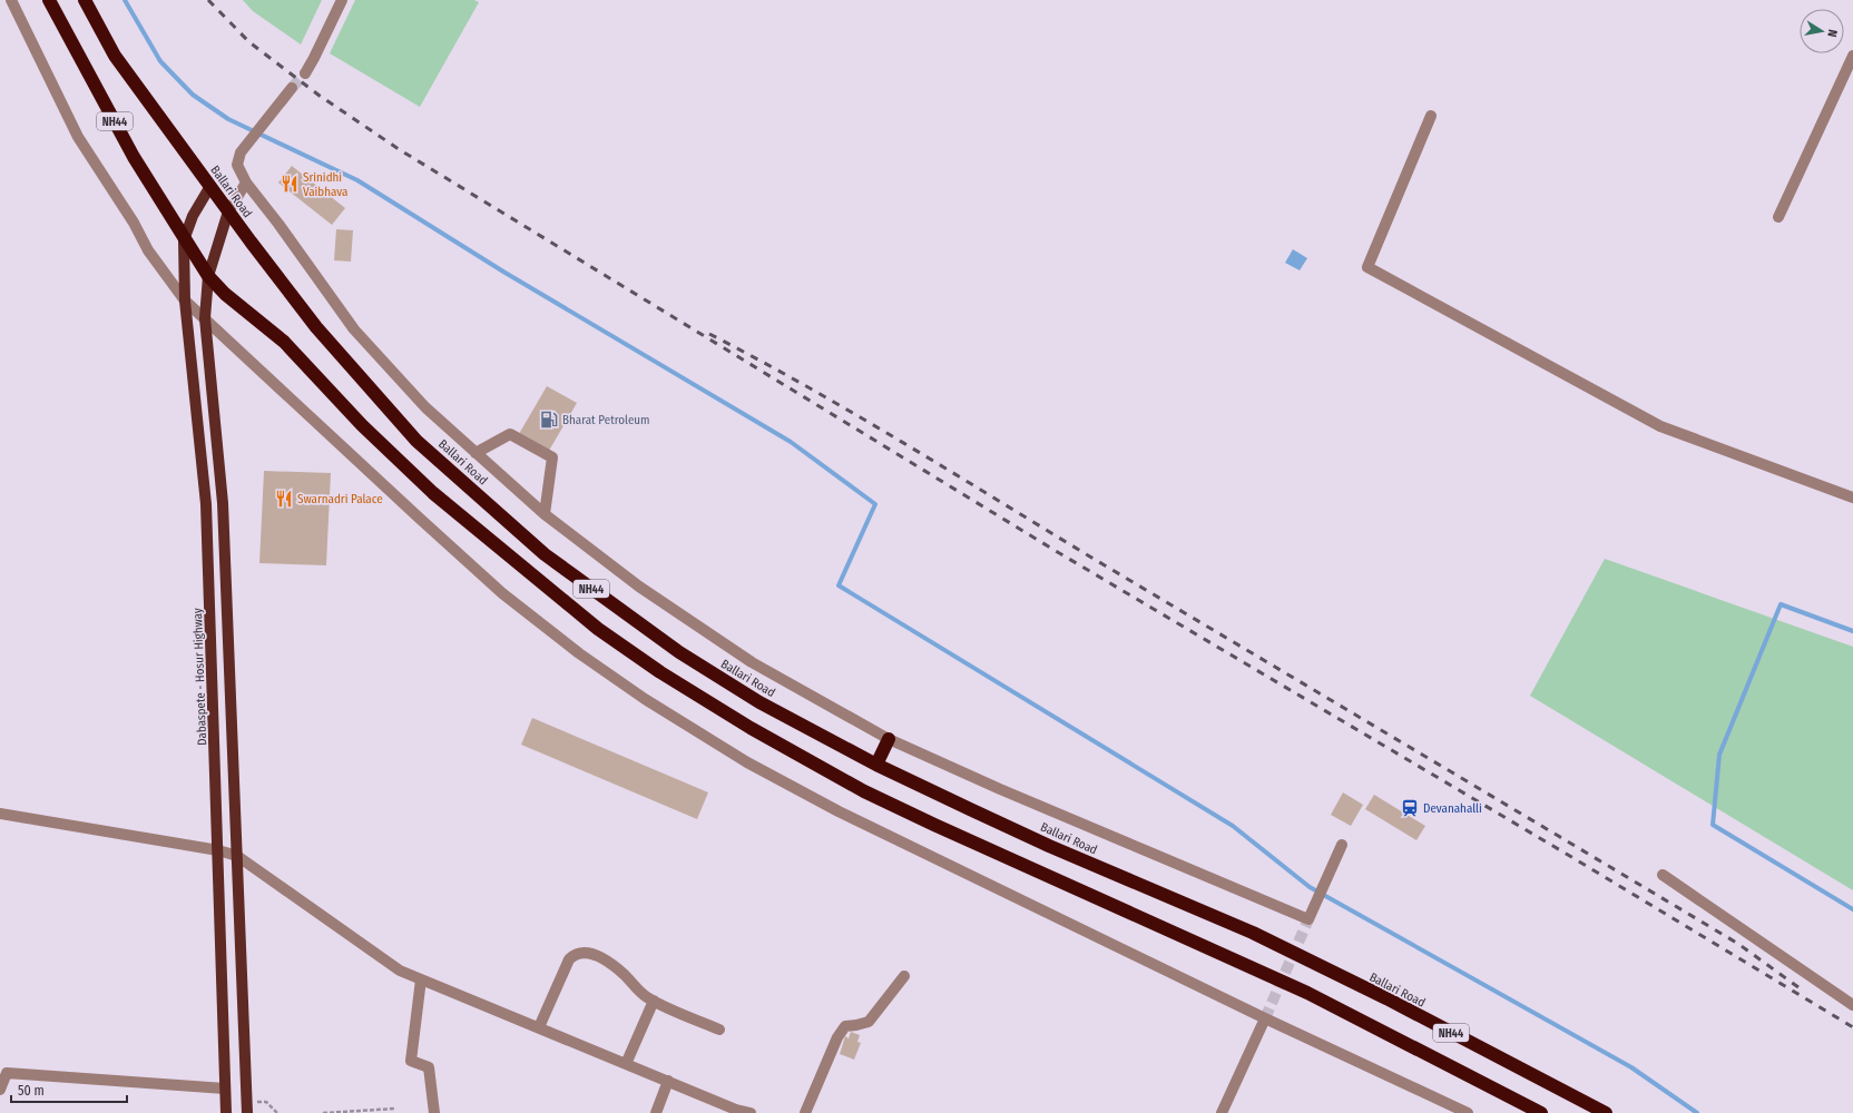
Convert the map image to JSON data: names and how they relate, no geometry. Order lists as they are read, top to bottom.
{
  "streets": {
    "highway": ["NH44", "Ballari Road"],
    "main road": ["Dabaspete - Hosur Highway"]
  },
  "crossings": [
    ["NH44", "Dabaspete - Hosur Highway"]
  ],
  "places": {
    "restaurant": ["Srinidhi Vaibhava", "Swarnadri Palace"],
    "fuel station": ["Bharat Petroleum"],
    "station": ["Devanahalli"]
  },
  "scale_bar": "50 m",
  "north": "right"
}
